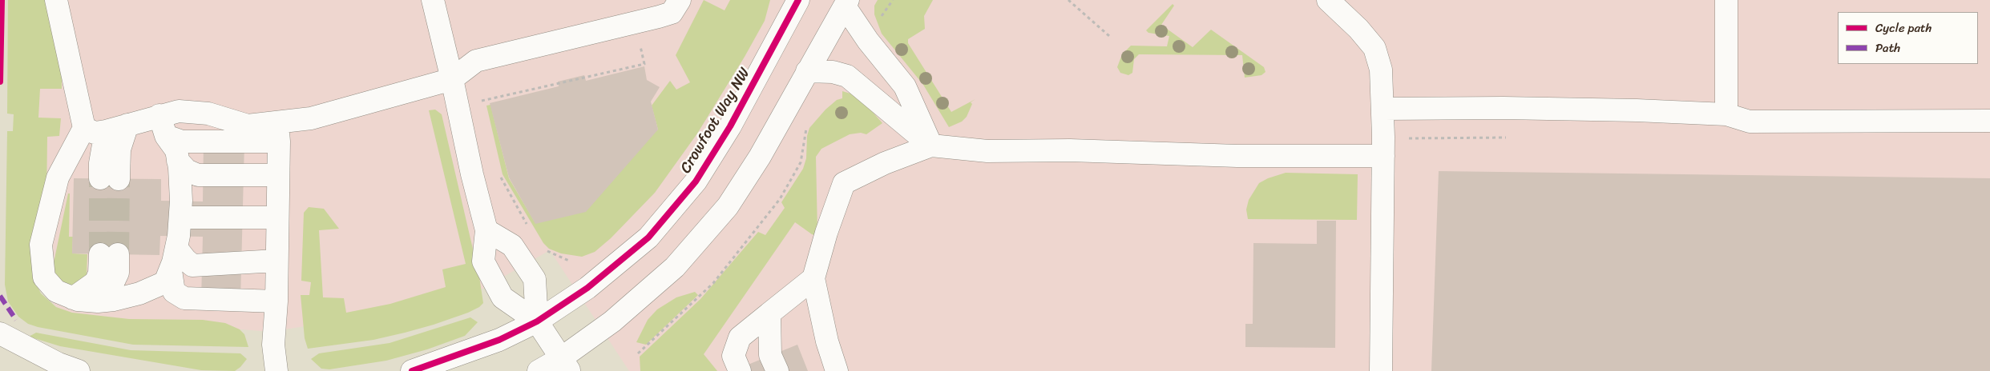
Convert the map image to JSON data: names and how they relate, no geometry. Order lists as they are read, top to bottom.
{
  "streets": {
    "street": ["Crowfoot Way NW"]
  },
  "legend": ["Cycle path", "Path"]
}
